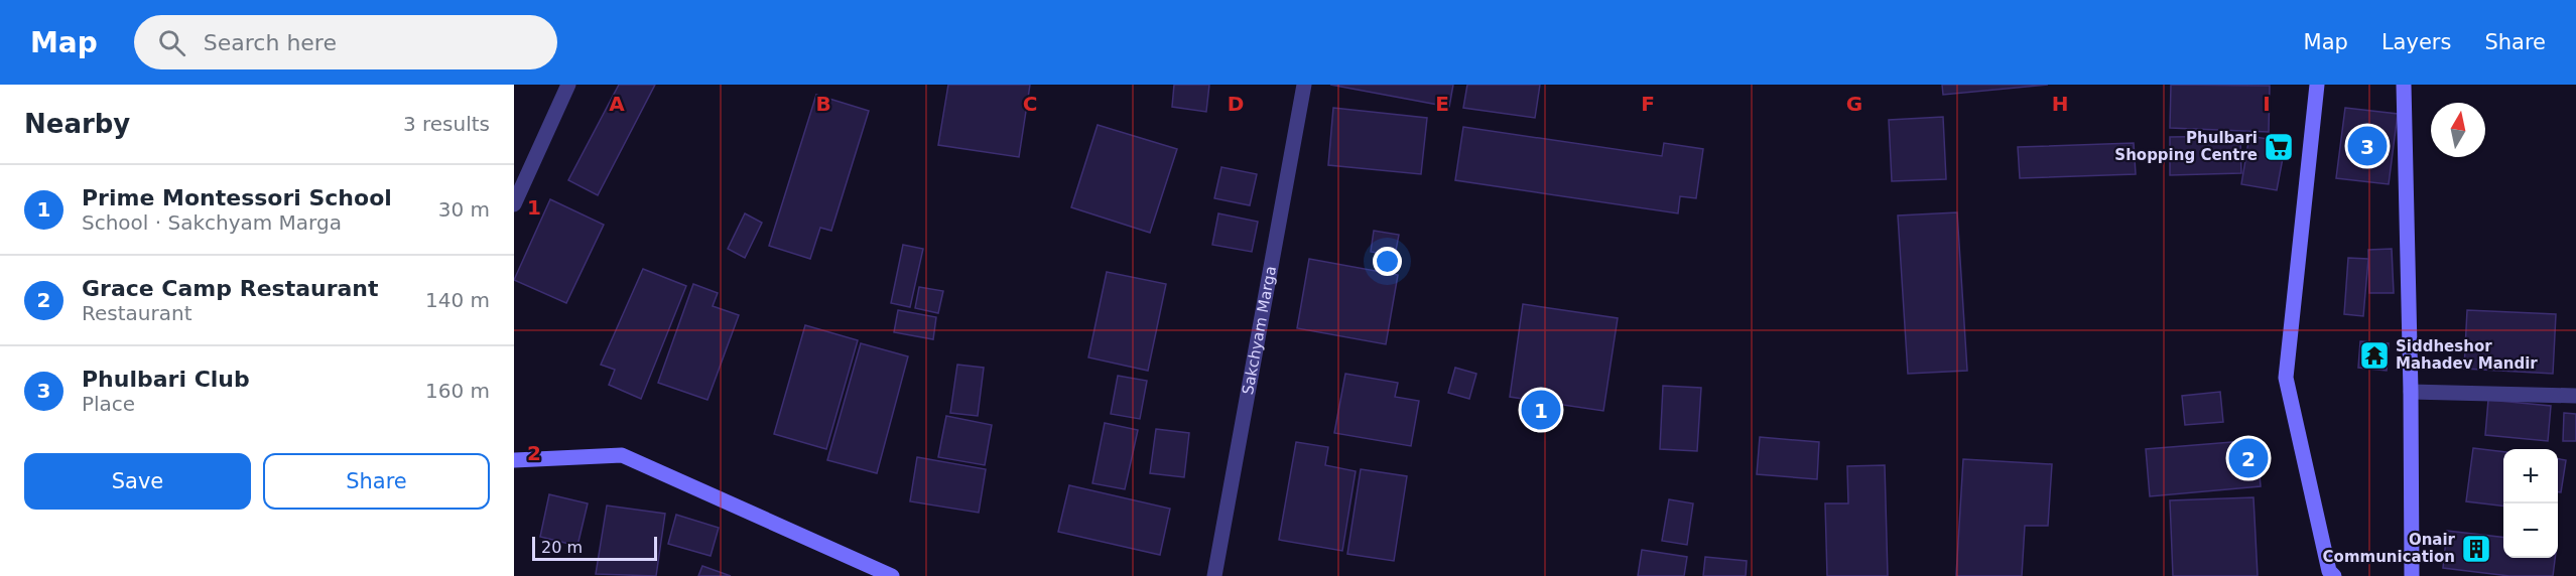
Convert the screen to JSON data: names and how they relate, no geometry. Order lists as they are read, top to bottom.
{
  "streets": {
    "street": ["Sakchyam Marga"]
  },
  "places": {
    "supermarket": ["Phulbari Shopping Centre"],
    "temple": ["Siddheshor Mahadev Mandir"],
    "building": ["Onair Communication"]
  },
  "scale_bar": "20 m",
  "north": "top",
  "page": {
    "header": "Map",
    "search": "Search here",
    "nav": ["Map", "Layers", "Share"],
    "heading": ["Nearby", "3 results"],
    "pins": ["3", "1", "2"],
    "list": [
      {
        "mark": "1",
        "name": "Prime Montessori School",
        "note": "School · Sakchyam Marga",
        "value": "30 m"
      },
      {
        "mark": "2",
        "name": "Grace Camp Restaurant",
        "note": "Restaurant",
        "value": "140 m"
      },
      {
        "mark": "3",
        "name": "Phulbari Club",
        "note": "Place",
        "value": "160 m"
      }
    ],
    "buttons": ["Save", "Share"],
    "map_buttons": ["+", "−"],
    "scale": "20 m"
  },
  "grid": {
    "columns": [
      "A",
      "B",
      "C",
      "D",
      "E",
      "F",
      "G",
      "H",
      "I"
    ],
    "rows": ["1", "2"]
  }
}
